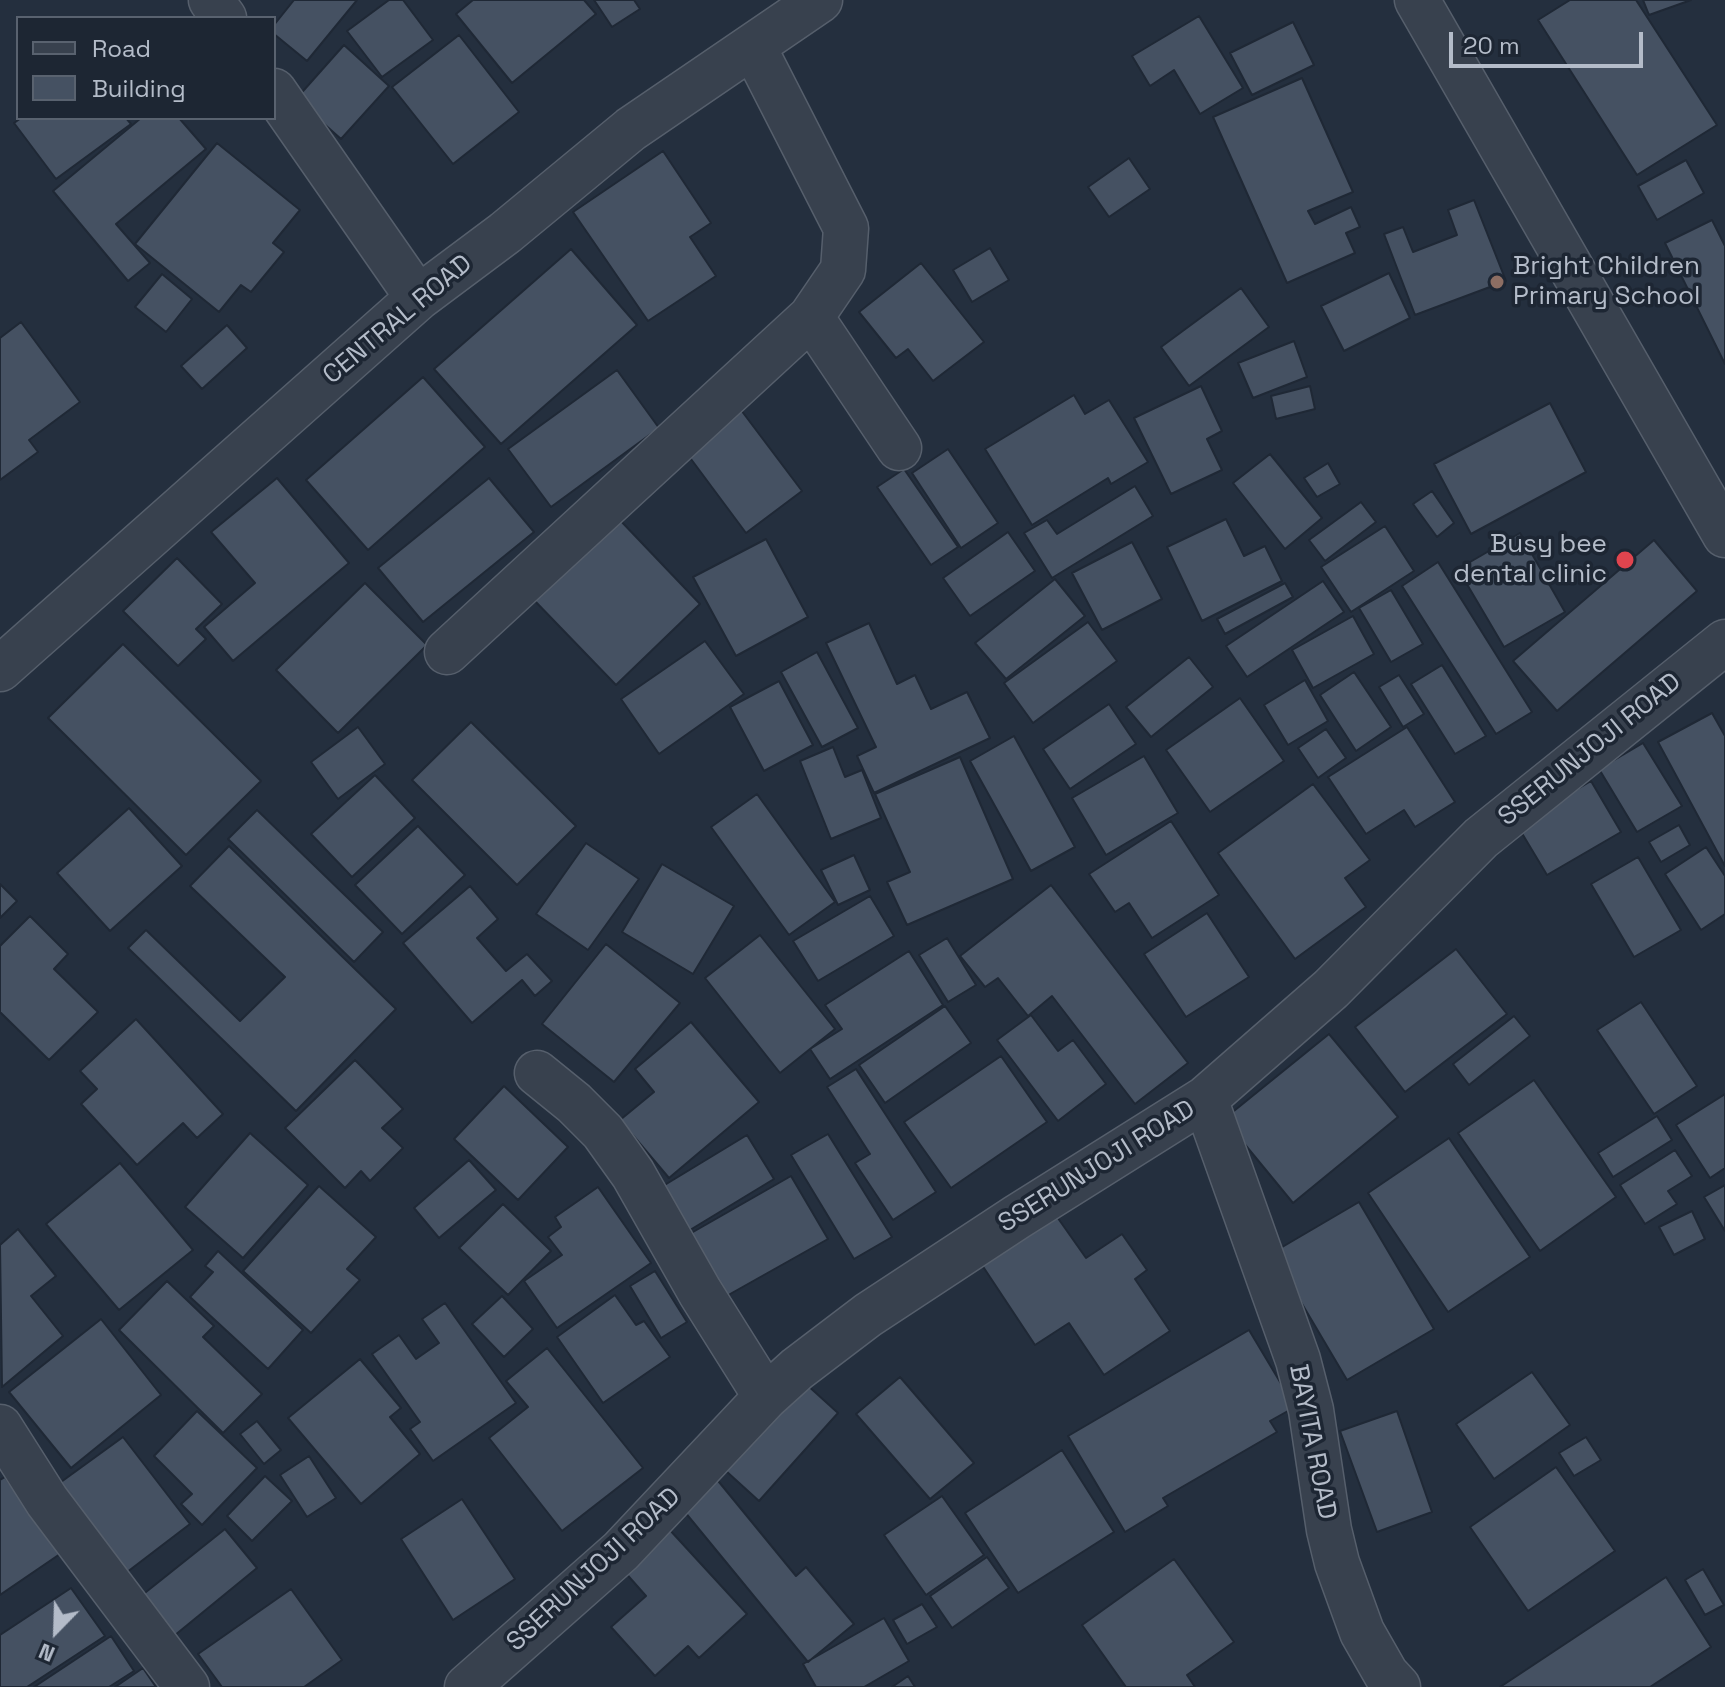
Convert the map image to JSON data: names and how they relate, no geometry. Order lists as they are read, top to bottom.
{
  "streets": {
    "street": ["CENTRAL ROAD", "SSERUNJOJI ROAD", "BAYITA ROAD"]
  },
  "crossings": [
    ["SSERUNJOJI ROAD", "BAYITA ROAD"]
  ],
  "places": ["Bright Children Primary School", "Busy bee dental clinic"],
  "legend": ["Road", "Building"],
  "scale_bar": "20 m",
  "north": "bottom left"
}
